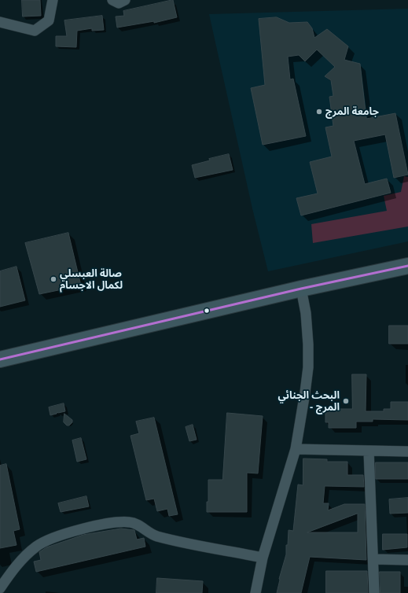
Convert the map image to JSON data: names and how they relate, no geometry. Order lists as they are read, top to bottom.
{
  "places": ["جامعة المرج", "صالة العبسلي لكمال الاجسام", "البحث الجنائي - المرج"]
}
